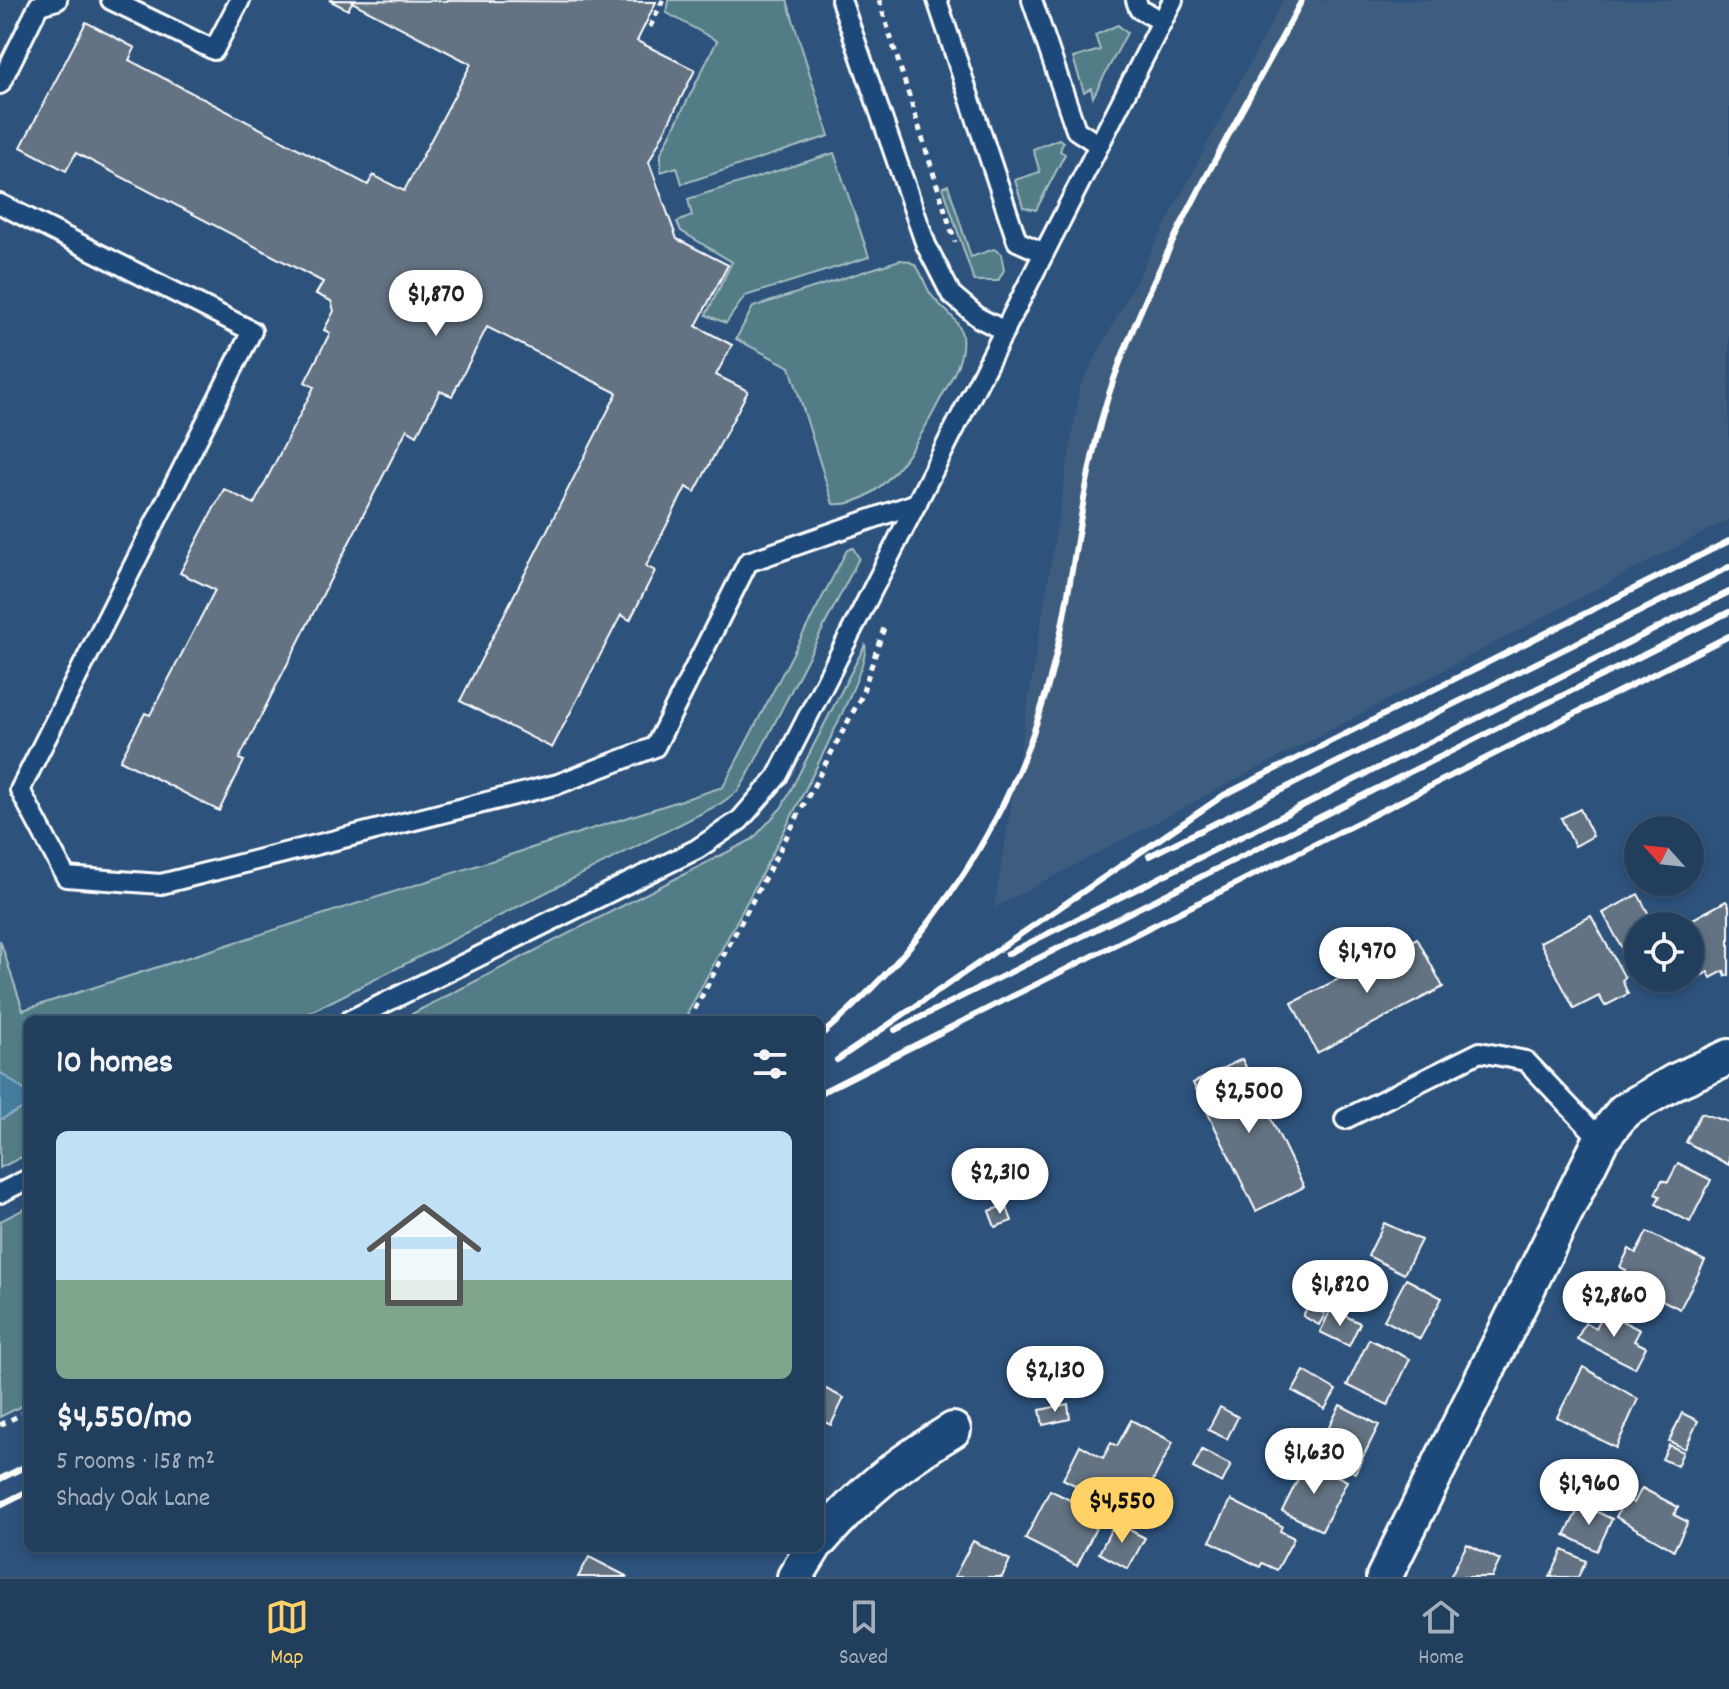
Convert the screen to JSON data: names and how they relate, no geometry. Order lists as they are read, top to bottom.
{
  "north": "top left",
  "page": {
    "price": [
      "$1,870",
      "$1,970",
      "$2,500",
      "$2,310",
      "$1,820",
      "$2,860",
      "$2,130",
      "$1,630",
      "$1,960",
      "$4,550"
    ],
    "heading": "10 homes",
    "list": [
      {
        "name": "$4,550/mo",
        "note": "5 rooms · 158 m² · Shady Oak Lane"
      }
    ],
    "tabs": ["Map", "Saved", "Home"]
  }
}
